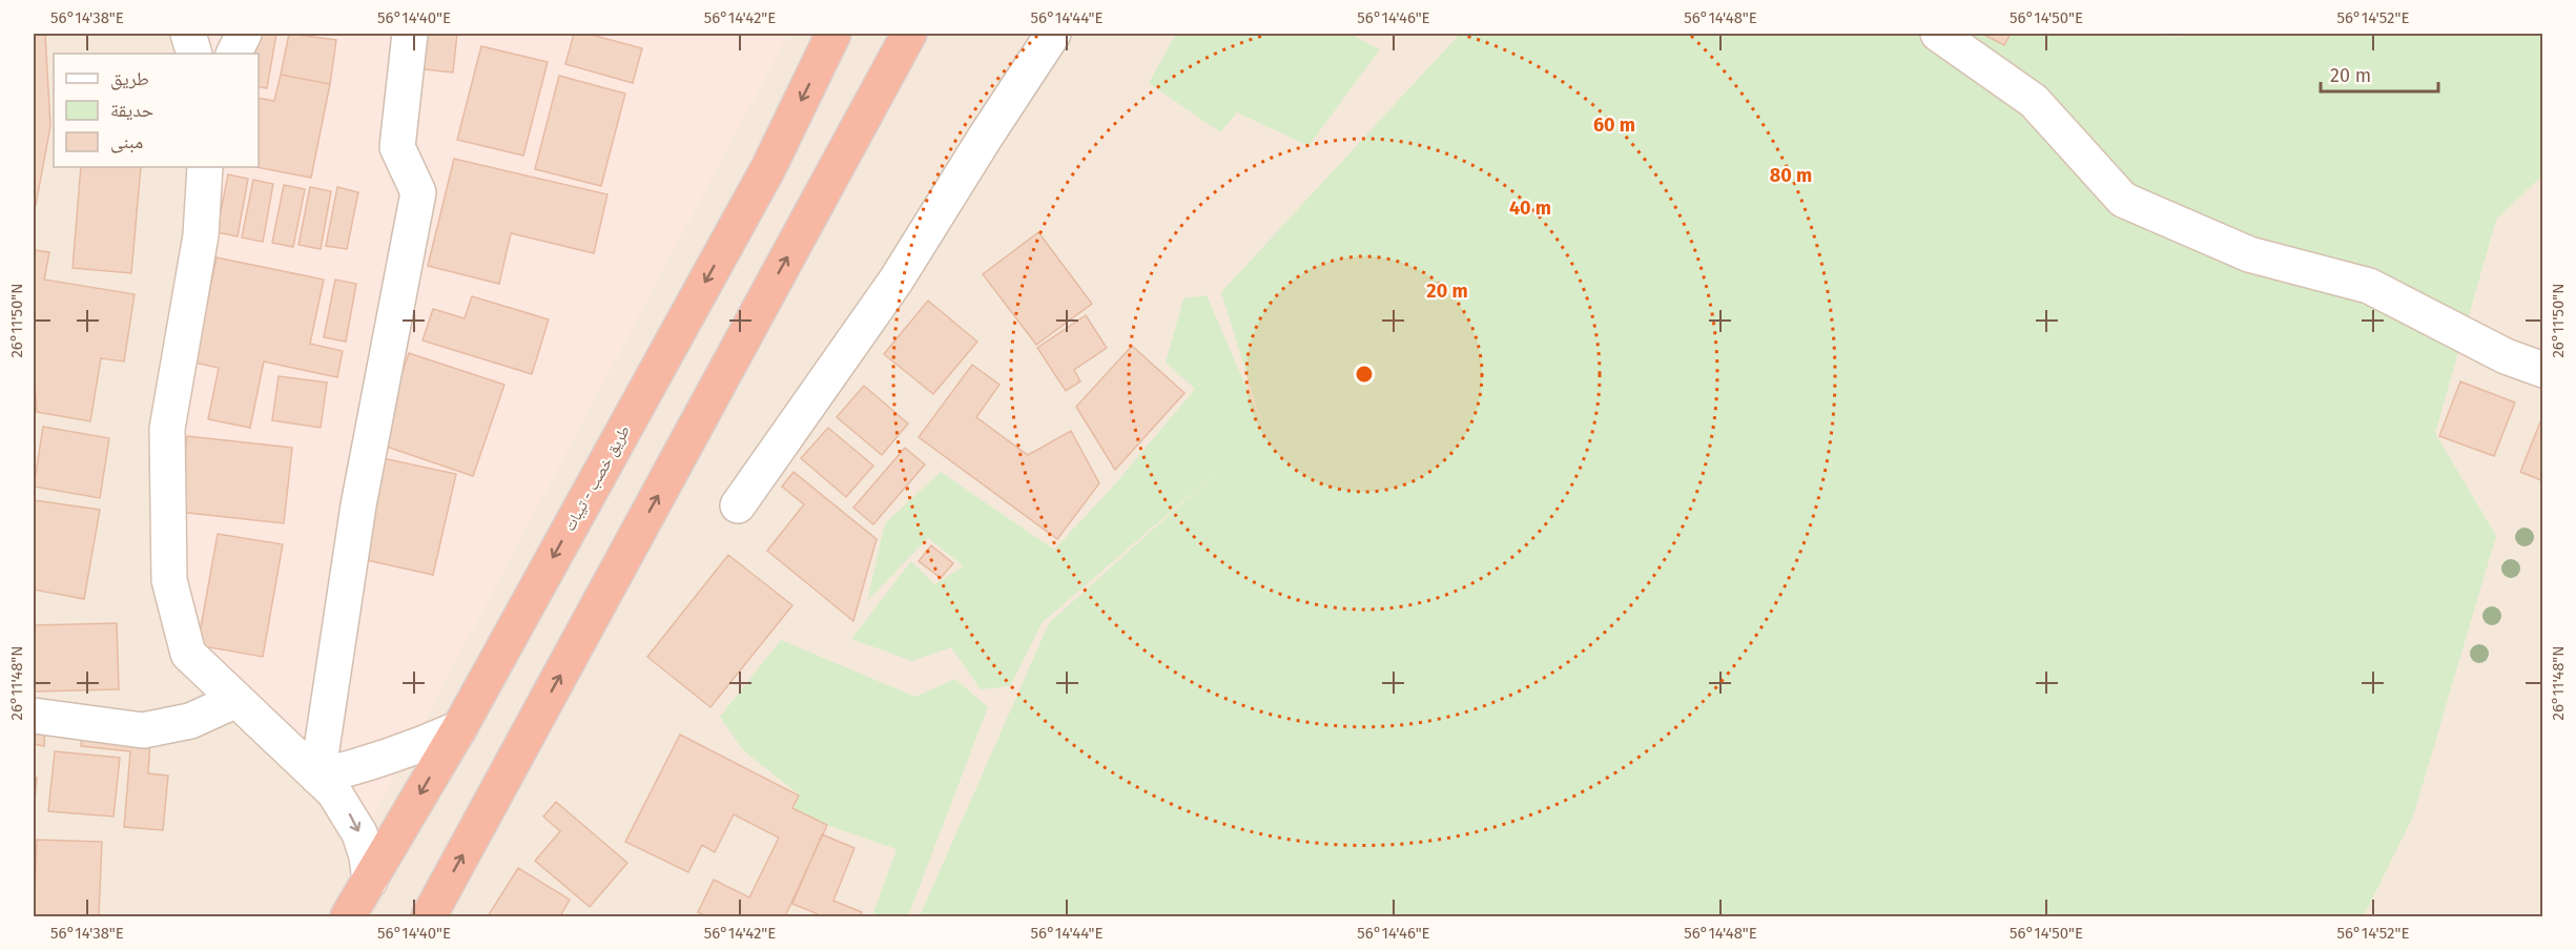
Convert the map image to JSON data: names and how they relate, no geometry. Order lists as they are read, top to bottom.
{
  "streets": {
    "highway": ["طريق خصب - تيبات"]
  },
  "legend": ["طريق", "حديقة", "مبنى"],
  "scale_bar": "20 m",
  "coordinates": [
    "56°14'38\"E",
    "56°14'40\"E",
    "56°14'42\"E",
    "56°14'44\"E",
    "56°14'46\"E",
    "56°14'48\"E",
    "56°14'50\"E",
    "56°14'52\"E",
    "26°11'50\"N",
    "26°11'48\"N"
  ],
  "rings": [
    "60 m",
    "80 m",
    "40 m",
    "20 m"
  ]
}
